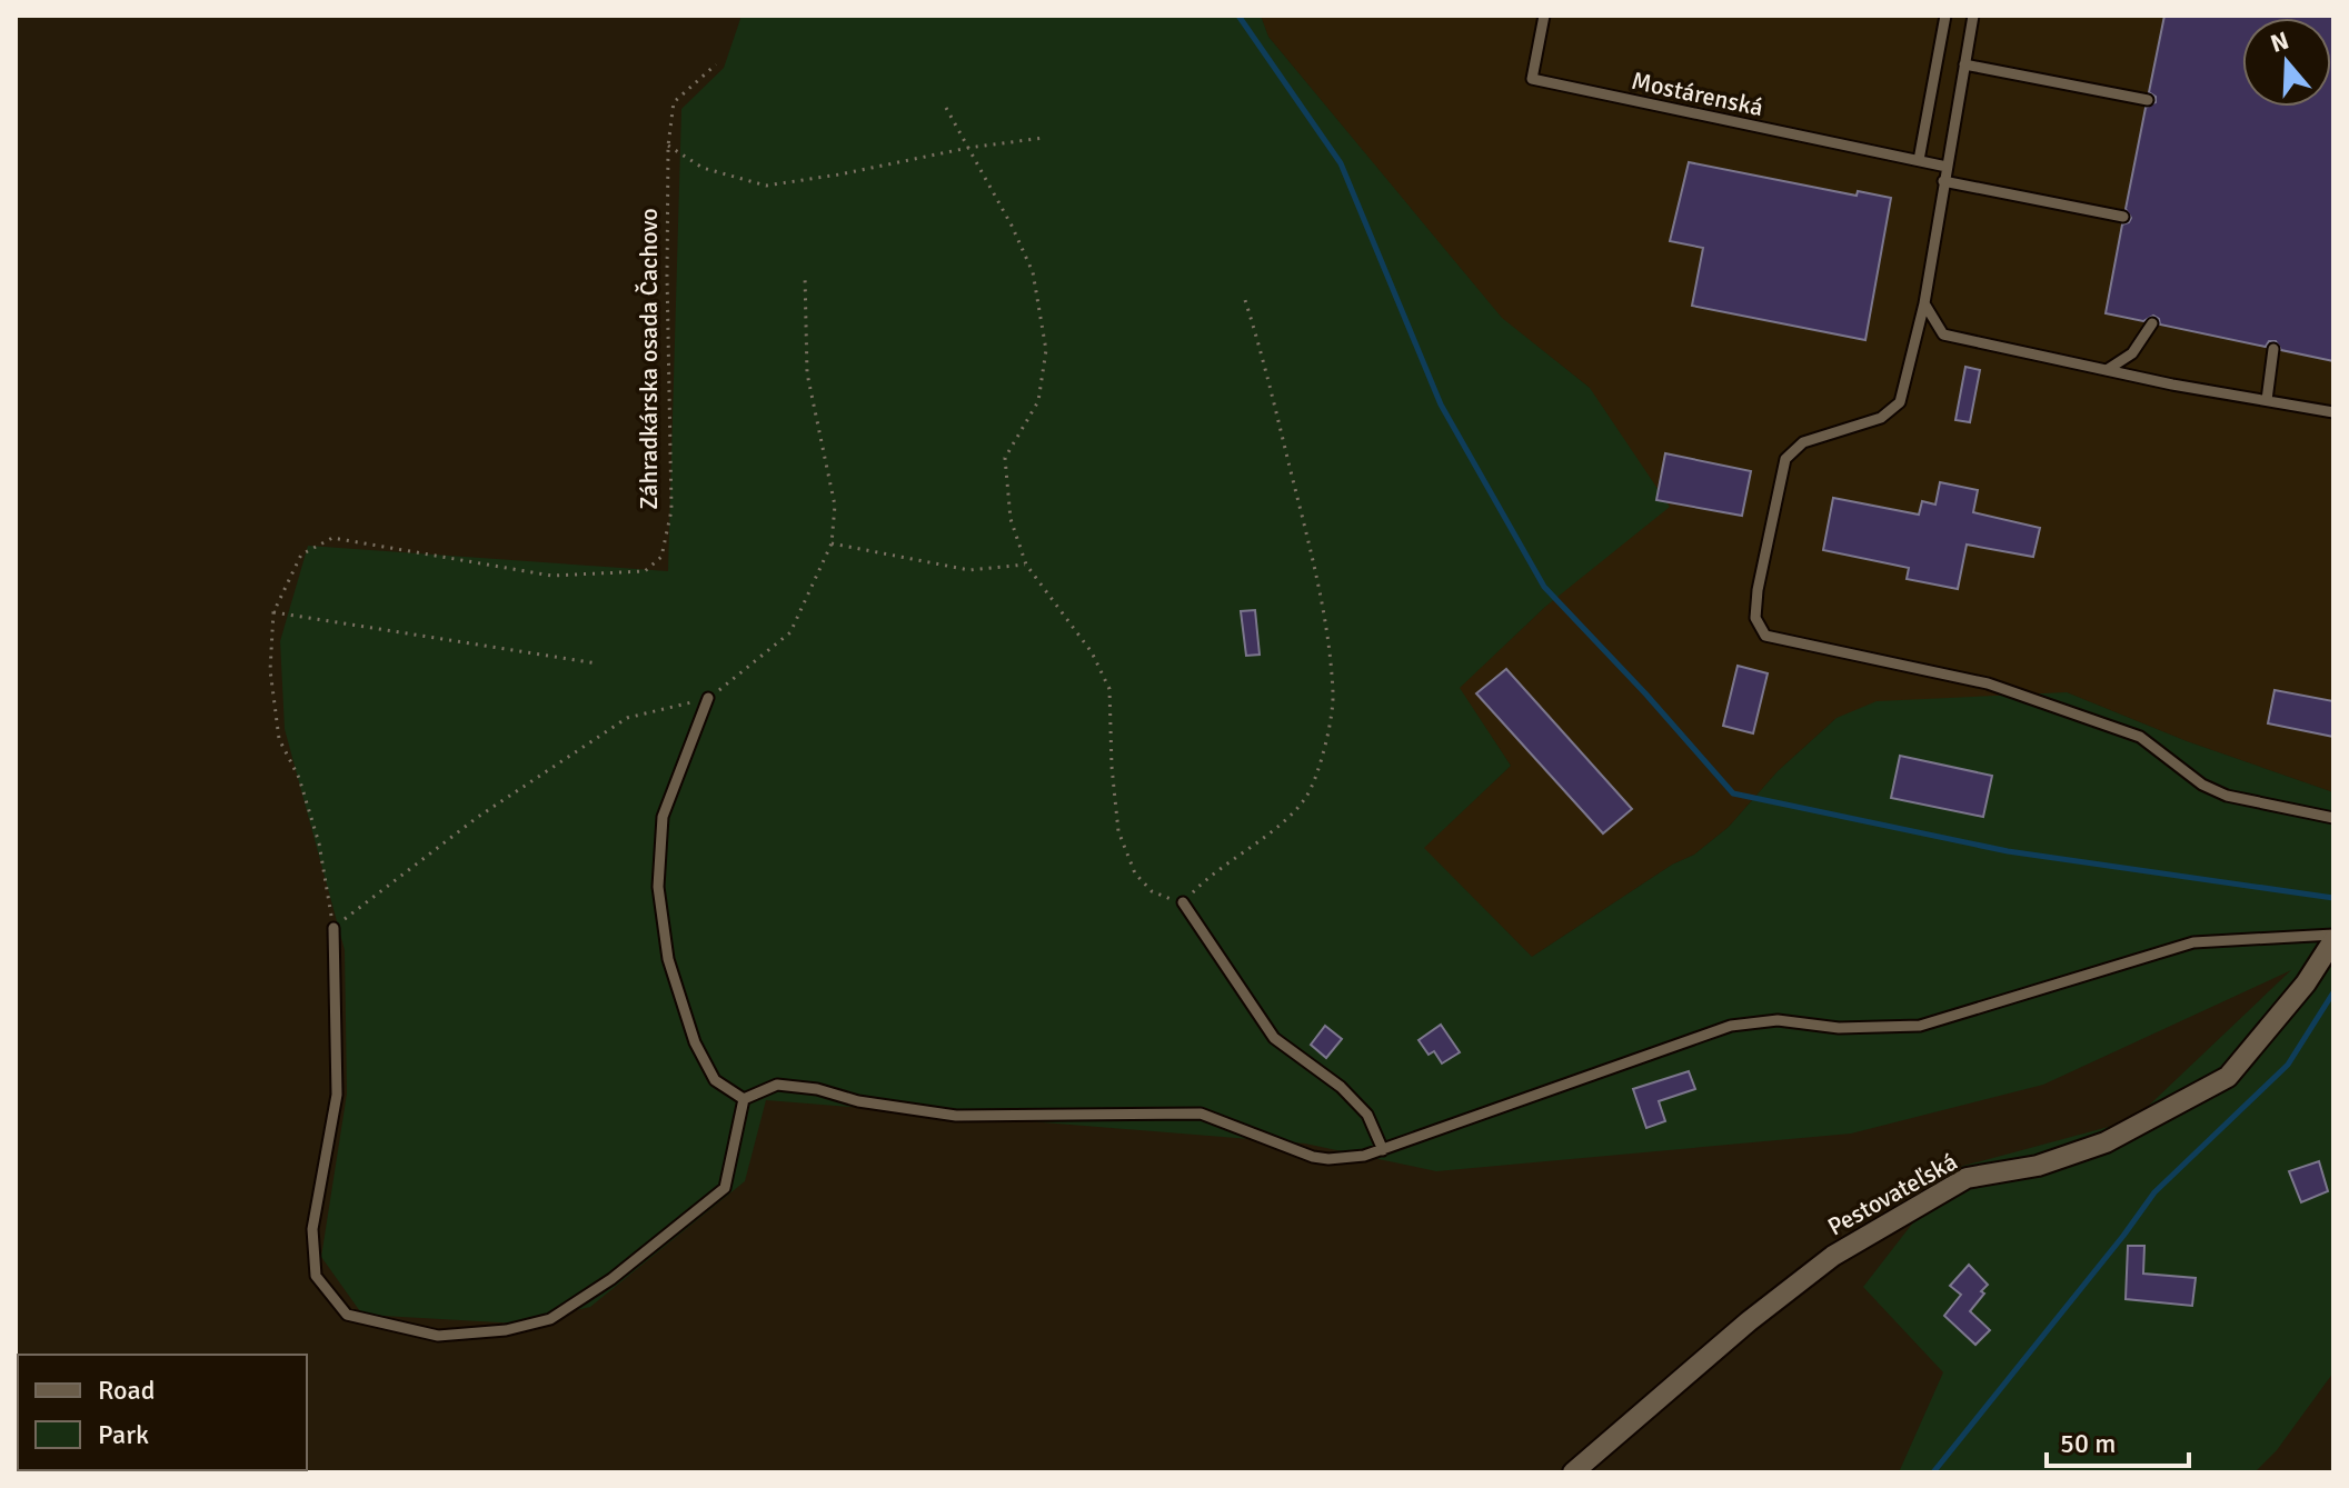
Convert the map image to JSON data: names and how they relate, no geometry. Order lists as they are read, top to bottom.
{
  "streets": {
    "street": ["Pestovateľská"],
    "lane": ["Mostárenská"],
    "path": ["Záhradkárska osada Čachovo"]
  },
  "legend": ["Road", "Park"],
  "scale_bar": "50 m",
  "north": "top"
}
